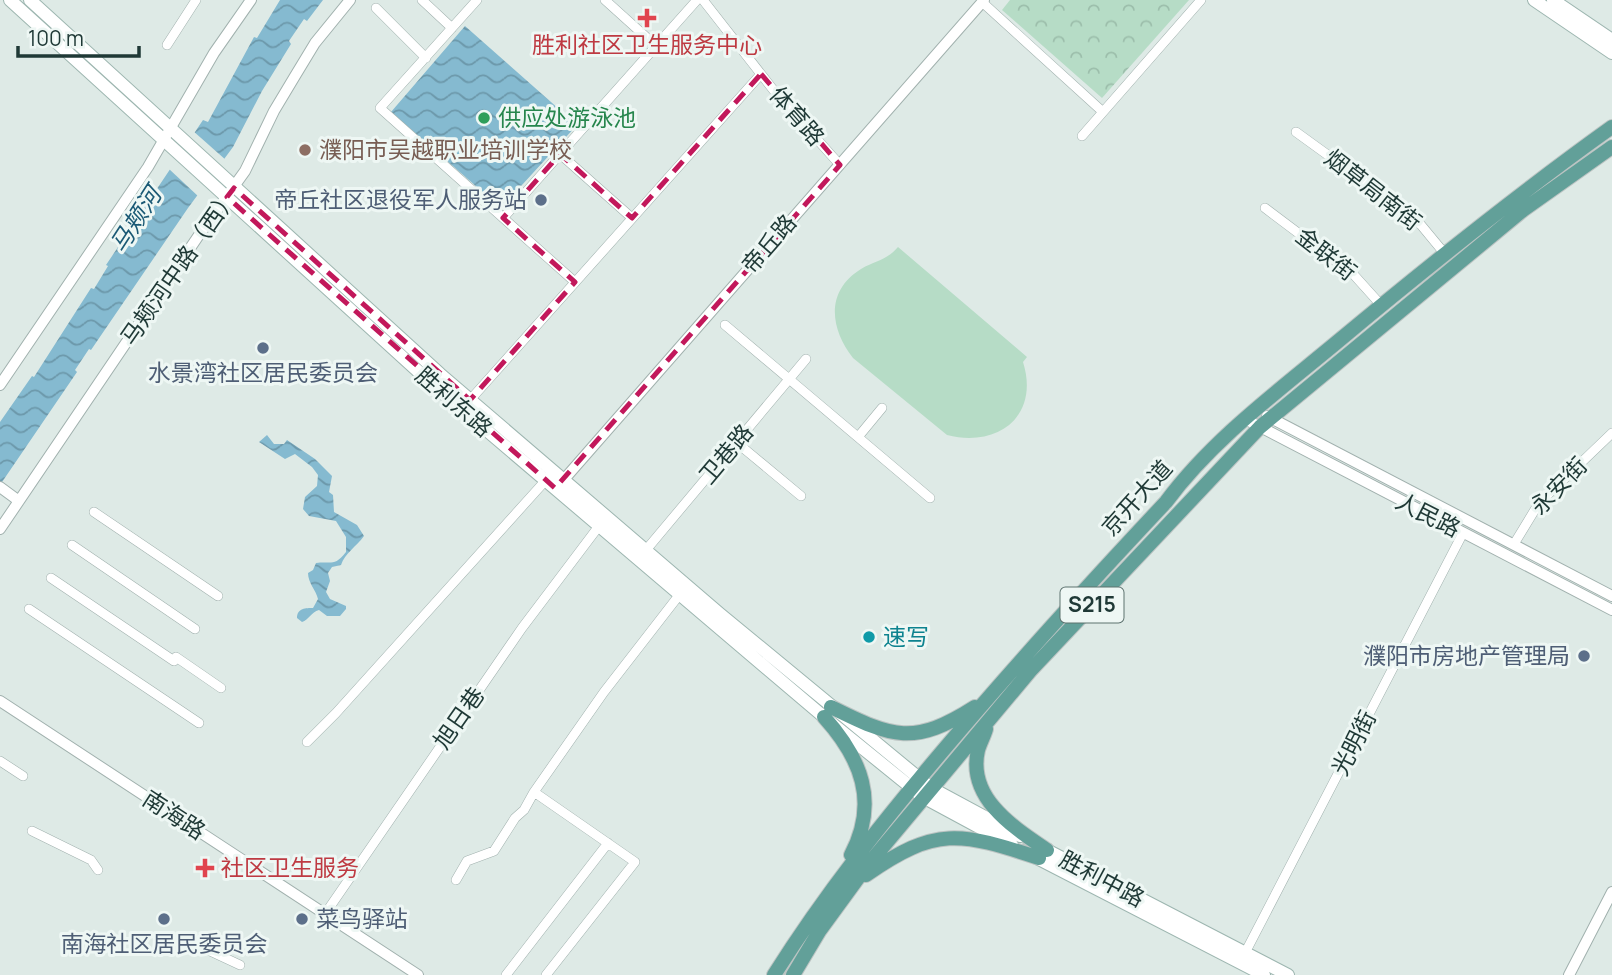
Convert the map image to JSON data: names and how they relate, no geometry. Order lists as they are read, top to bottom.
{
  "streets": {
    "main road": [
      "胜利东路",
      "京开大道",
      "S215",
      "胜利中路"
    ],
    "street": [
      "体育路",
      "烟草局南街",
      "帝丘路",
      "金联街",
      "马颊河中路（西）",
      "卫巷路",
      "永安街",
      "人民路",
      "旭日巷",
      "光明街",
      "南海路"
    ]
  },
  "crossings": [
    ["体育路", "帝丘路"],
    ["烟草局南街", "京开大道"],
    ["帝丘路", "胜利东路"],
    ["金联街", "京开大道"],
    ["马颊河中路（西）", "胜利东路"],
    ["胜利东路", "卫巷路"],
    ["胜利东路", "京开大道"],
    ["胜利东路", "旭日巷"],
    ["胜利东路", "胜利中路"],
    ["永安街", "人民路"],
    ["京开大道", "人民路"],
    ["京开大道", "胜利中路"],
    ["人民路", "光明街"],
    ["旭日巷", "南海路"],
    ["光明街", "胜利中路"]
  ],
  "water": ["马颊河"],
  "places": {
    "health": ["胜利社区卫生服务中心", "社区卫生服务"],
    "other": [
      "供应处游泳池",
      "濮阳市吴越职业培训学校",
      "帝丘社区退役军人服务站",
      "水景湾社区居民委员会",
      "速写",
      "濮阳市房地产管理局",
      "南海社区居民委员会",
      "菜鸟驿站"
    ]
  },
  "scale_bar": "100 m"
}
